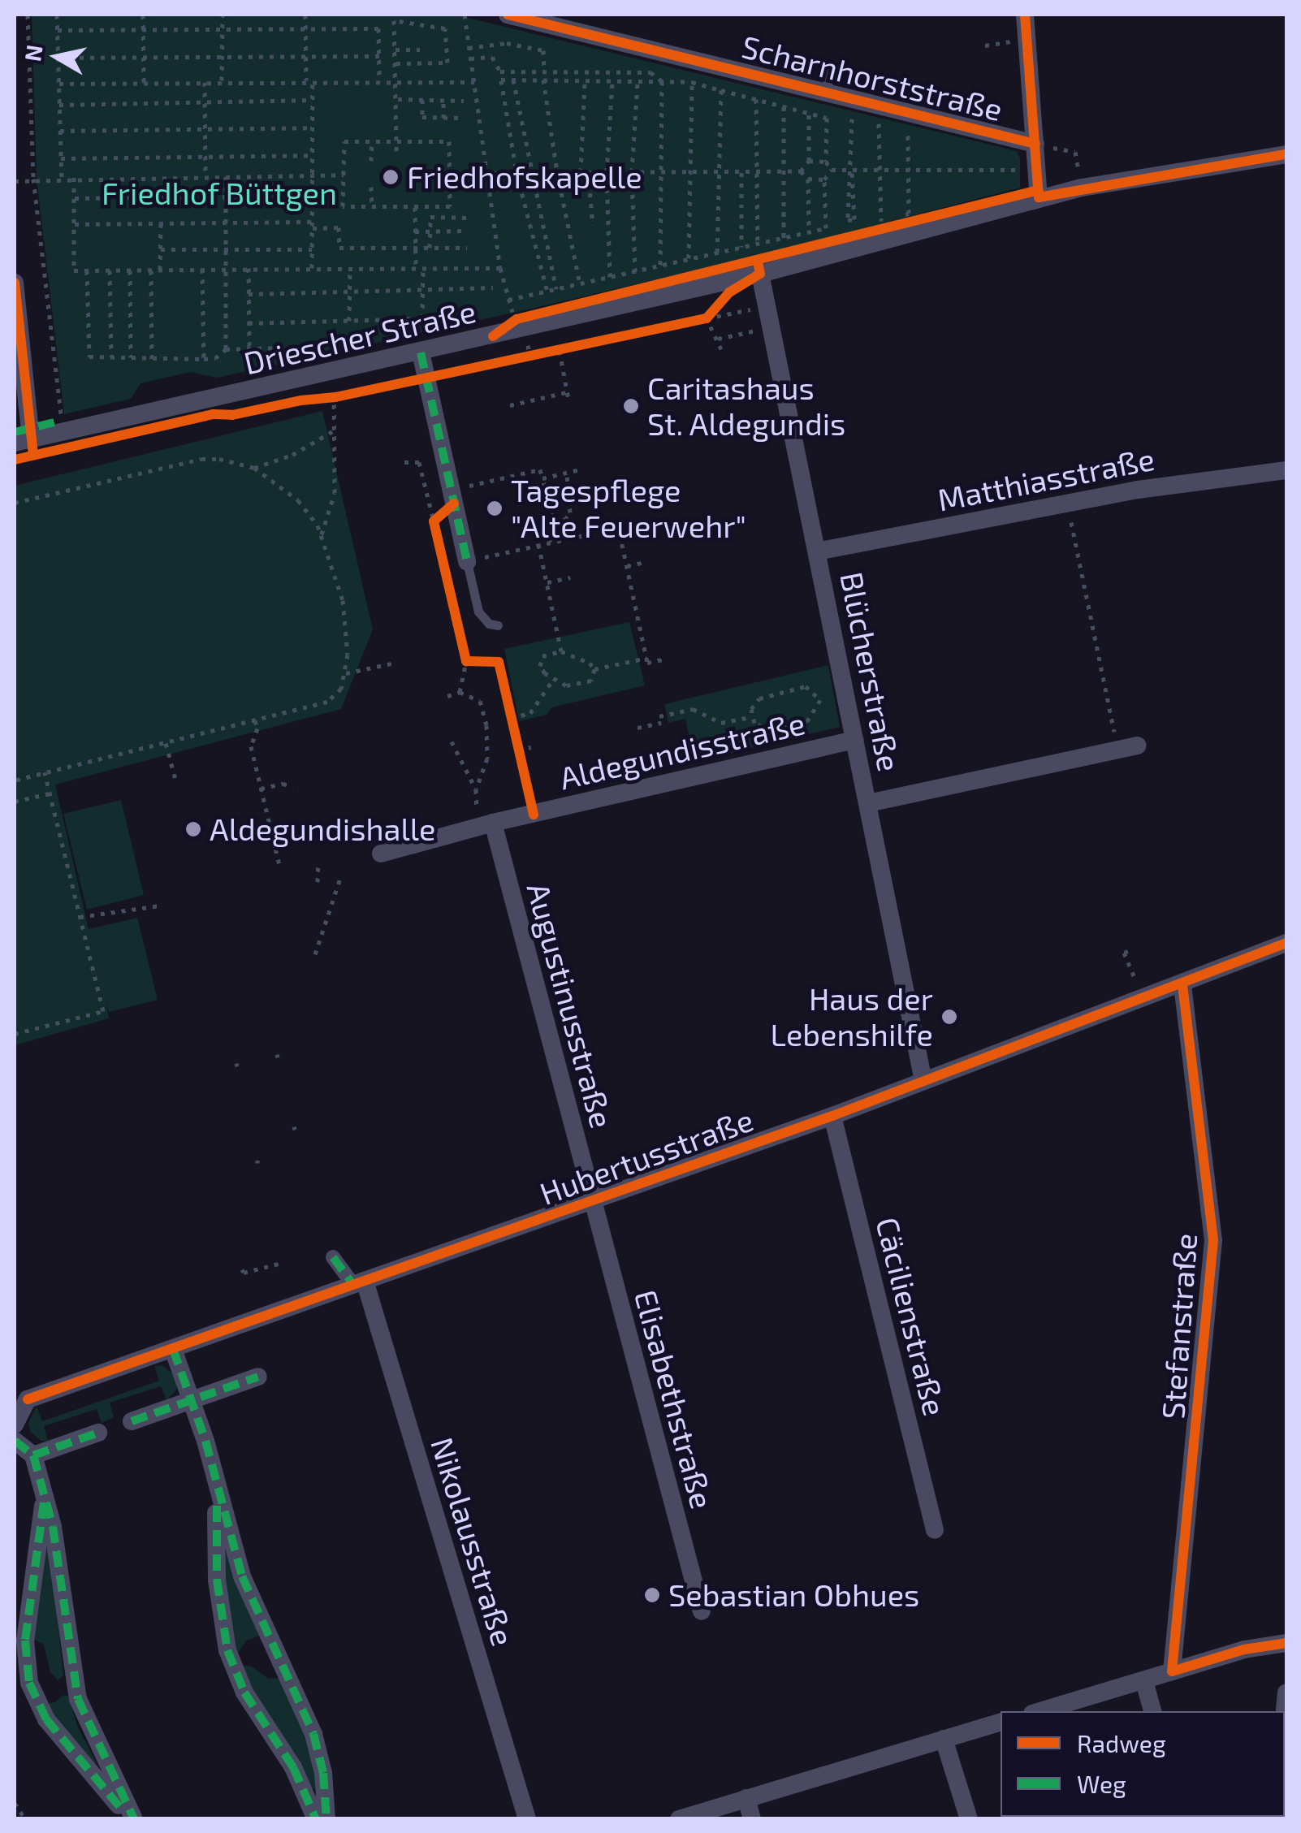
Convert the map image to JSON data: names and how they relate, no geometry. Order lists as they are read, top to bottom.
{
  "streets": {
    "street": [
      "Scharnhorststraße",
      "Driescher Straße",
      "Matthiasstraße",
      "Blücherstraße",
      "Aldegundisstraße",
      "Augustinusstraße",
      "Hubertusstraße",
      "Cäcilienstraße",
      "Stefanstraße",
      "Elisabethstraße",
      "Nikolausstraße"
    ]
  },
  "crossings": [
    ["Driescher Straße", "Blücherstraße"],
    ["Matthiasstraße", "Blücherstraße"],
    ["Blücherstraße", "Aldegundisstraße"],
    ["Blücherstraße", "Hubertusstraße"],
    ["Aldegundisstraße", "Augustinusstraße"],
    ["Augustinusstraße", "Hubertusstraße"],
    ["Augustinusstraße", "Elisabethstraße"],
    ["Hubertusstraße", "Cäcilienstraße"],
    ["Hubertusstraße", "Stefanstraße"],
    ["Hubertusstraße", "Elisabethstraße"],
    ["Hubertusstraße", "Nikolausstraße"]
  ],
  "parks": ["Friedhof Büttgen"],
  "places": [
    "Friedhofskapelle",
    "Caritashaus St. Aldegundis",
    "Tagespflege \"Alte Feuerwehr\"",
    "Aldegundishalle",
    "Haus der Lebenshilfe",
    "Sebastian Obhues"
  ],
  "legend": ["Radweg", "Weg"],
  "north": "left"
}
